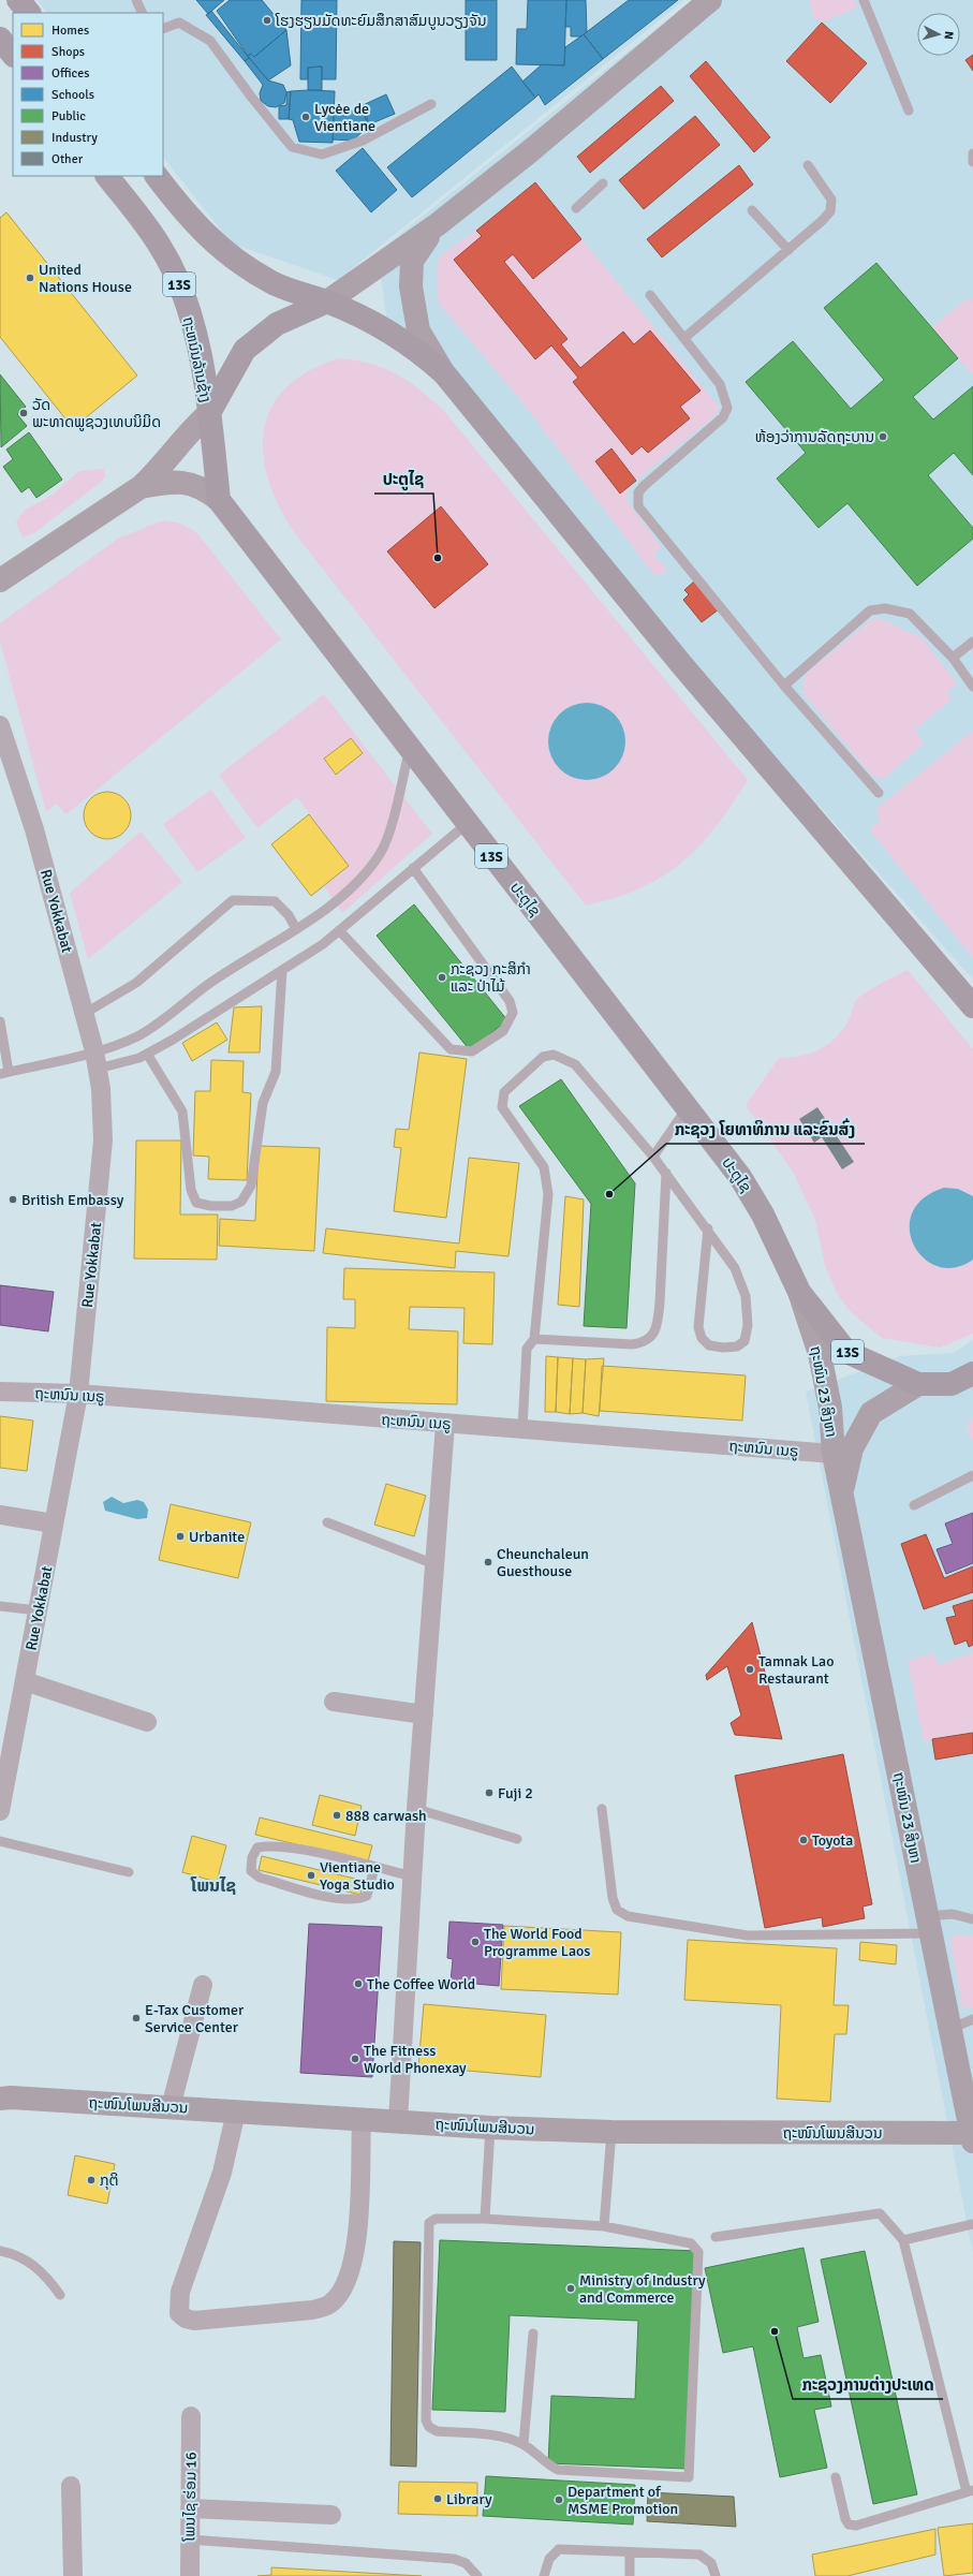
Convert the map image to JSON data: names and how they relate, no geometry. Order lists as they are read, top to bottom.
{
  "streets": {
    "highway": ["13S", "ຖະຫນົນລ້ານຊ້າງ", "ປະຕູໄຊ"],
    "street": [
      "Rue Yokkabat",
      "ຖະໜົນ 23 ສິງຫາ",
      "ຖະຫນົນ ເນຣູ",
      "ຖະໜົນໂພນສີນວນ",
      "ໂພນໄຊ ຮ່ອມ 16"
    ]
  },
  "crossings": [
    ["13S", "ຖະຫນົນລ້ານຊ້າງ"],
    ["13S", "ປະຕູໄຊ"],
    ["ປະຕູໄຊ", "ຖະໜົນ 23 ສິງຫາ"],
    ["Rue Yokkabat", "ຖະຫນົນ ເນຣູ"],
    ["ຖະໜົນ 23 ສິງຫາ", "ຖະຫນົນ ເນຣູ"],
    ["ຖະໜົນ 23 ສິງຫາ", "ຖະໜົນໂພນສີນວນ"]
  ],
  "districts": ["ໂພນໄຊ"],
  "places": [
    "ໂຮງຮຽນມັດທະຍົມສຶກສາສົມບູນວຽງຈັນ",
    "Lycėe de Vientiane",
    "United Nations House",
    "ວັດ ພະທາດພູຊວງເທບນິມິດ",
    "ຫ້ອງວ່າການລັດຖະບານ",
    "ປະຕູໄຊ",
    "ກະຊວງ ກະສິກຳ ແລະ ປ່າໄມ້",
    "ກະຊວງ ໂຍທາທິການ ແລະຂົນສົ່ງ",
    "British Embassy",
    "Urbanite",
    "Cheunchaleun Guesthouse",
    "Tamnak Lao Restaurant",
    "Fuji 2",
    "888 carwash",
    "Toyota",
    "Vientiane Yoga Studio",
    "The World Food Programme Laos",
    "The Coffee World",
    "E-Tax Customer Service Center",
    "The Fitness World Phonexay",
    "ກຸຕິ",
    "Ministry of Industry and Commerce",
    "ກະຊວງການຕ່າງປະເທດ",
    "Library",
    "Department of MSME Promotion"
  ],
  "legend": [
    "Homes",
    "Shops",
    "Offices",
    "Schools",
    "Public",
    "Industry",
    "Other"
  ],
  "north": "right"
}
